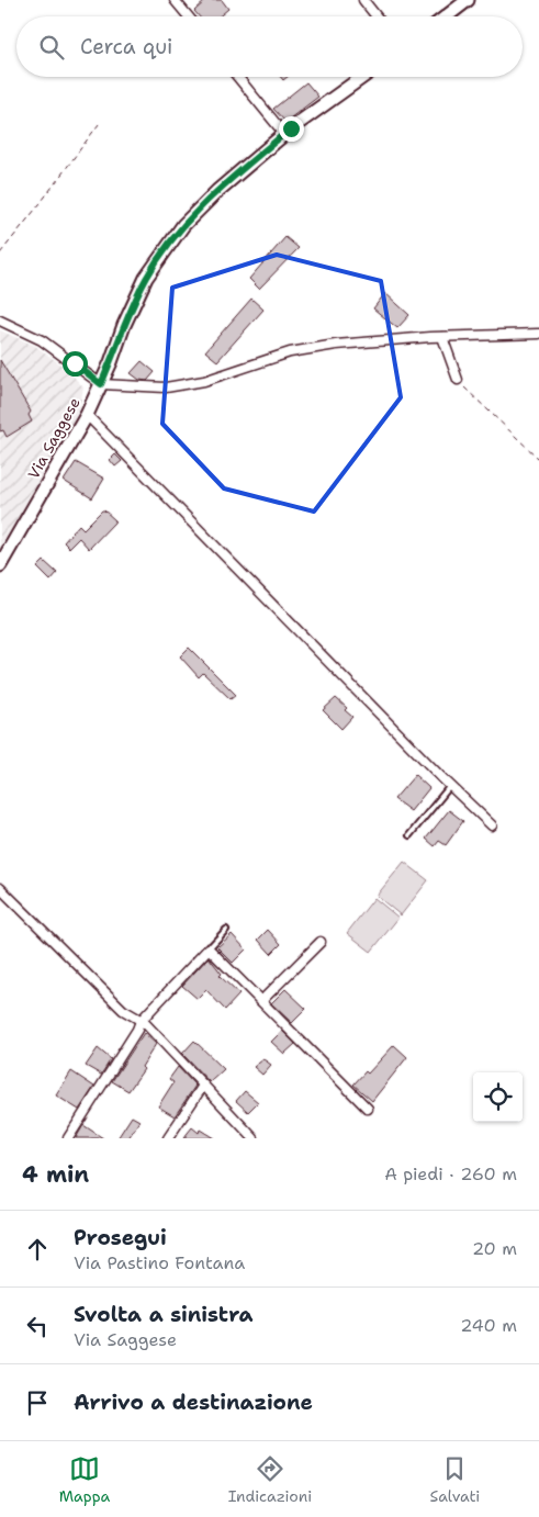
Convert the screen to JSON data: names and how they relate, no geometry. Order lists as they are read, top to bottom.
{
  "streets": {
    "main road": ["Via Saggese"]
  },
  "page": {
    "search": "Cerca qui",
    "heading": ["4 min", "A piedi · 260 m"],
    "list": [
      ["Prosegui", "Via Pastino Fontana", "20 m"],
      ["Svolta a sinistra", "Via Saggese", "240 m"],
      "Arrivo a destinazione"
    ],
    "nav": ["Mappa", "Indicazioni", "Salvati"]
  }
}
